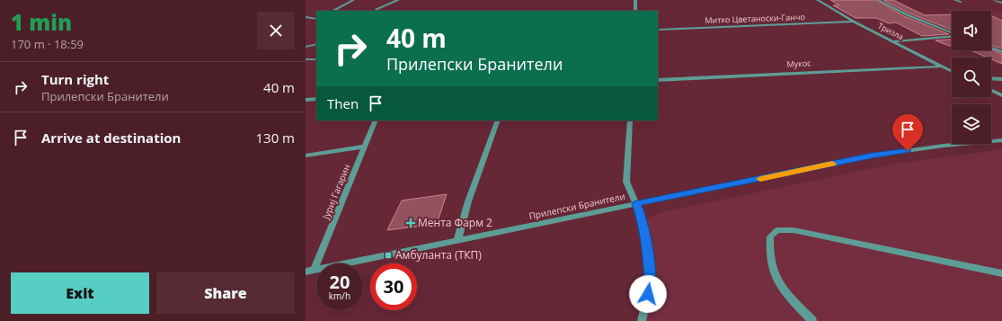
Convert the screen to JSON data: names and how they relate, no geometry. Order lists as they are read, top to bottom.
{
  "streets": {
    "street": [
      "Митко Цветаноски-Ганчо",
      "Тризла",
      "Мукос",
      "Јуриј Гагарин",
      "Прилепски Бранители"
    ]
  },
  "crossings": [
    ["Митко Цветаноски-Ганчо", "Тризла"],
    ["Тризла", "Мукос"],
    ["Јуриј Гагарин", "Прилепски Бранители"]
  ],
  "places": {
    "health": ["Мента Фарм 2"],
    "transit": ["Амбуланта (ТКП)"]
  },
  "page": {
    "heading": ["1 min", "170 m · 18:59"],
    "turn": ["40 m", "Прилепски Бранители"],
    "list": [
      {
        "name": "Turn right",
        "note": "Прилепски Бранители",
        "value": "40 m"
      },
      {
        "name": "Arrive at destination",
        "value": "130 m"
      }
    ],
    "then": "Then",
    "speed": "20 km/h",
    "limit": "30",
    "buttons": ["Exit", "Share"]
  }
}
